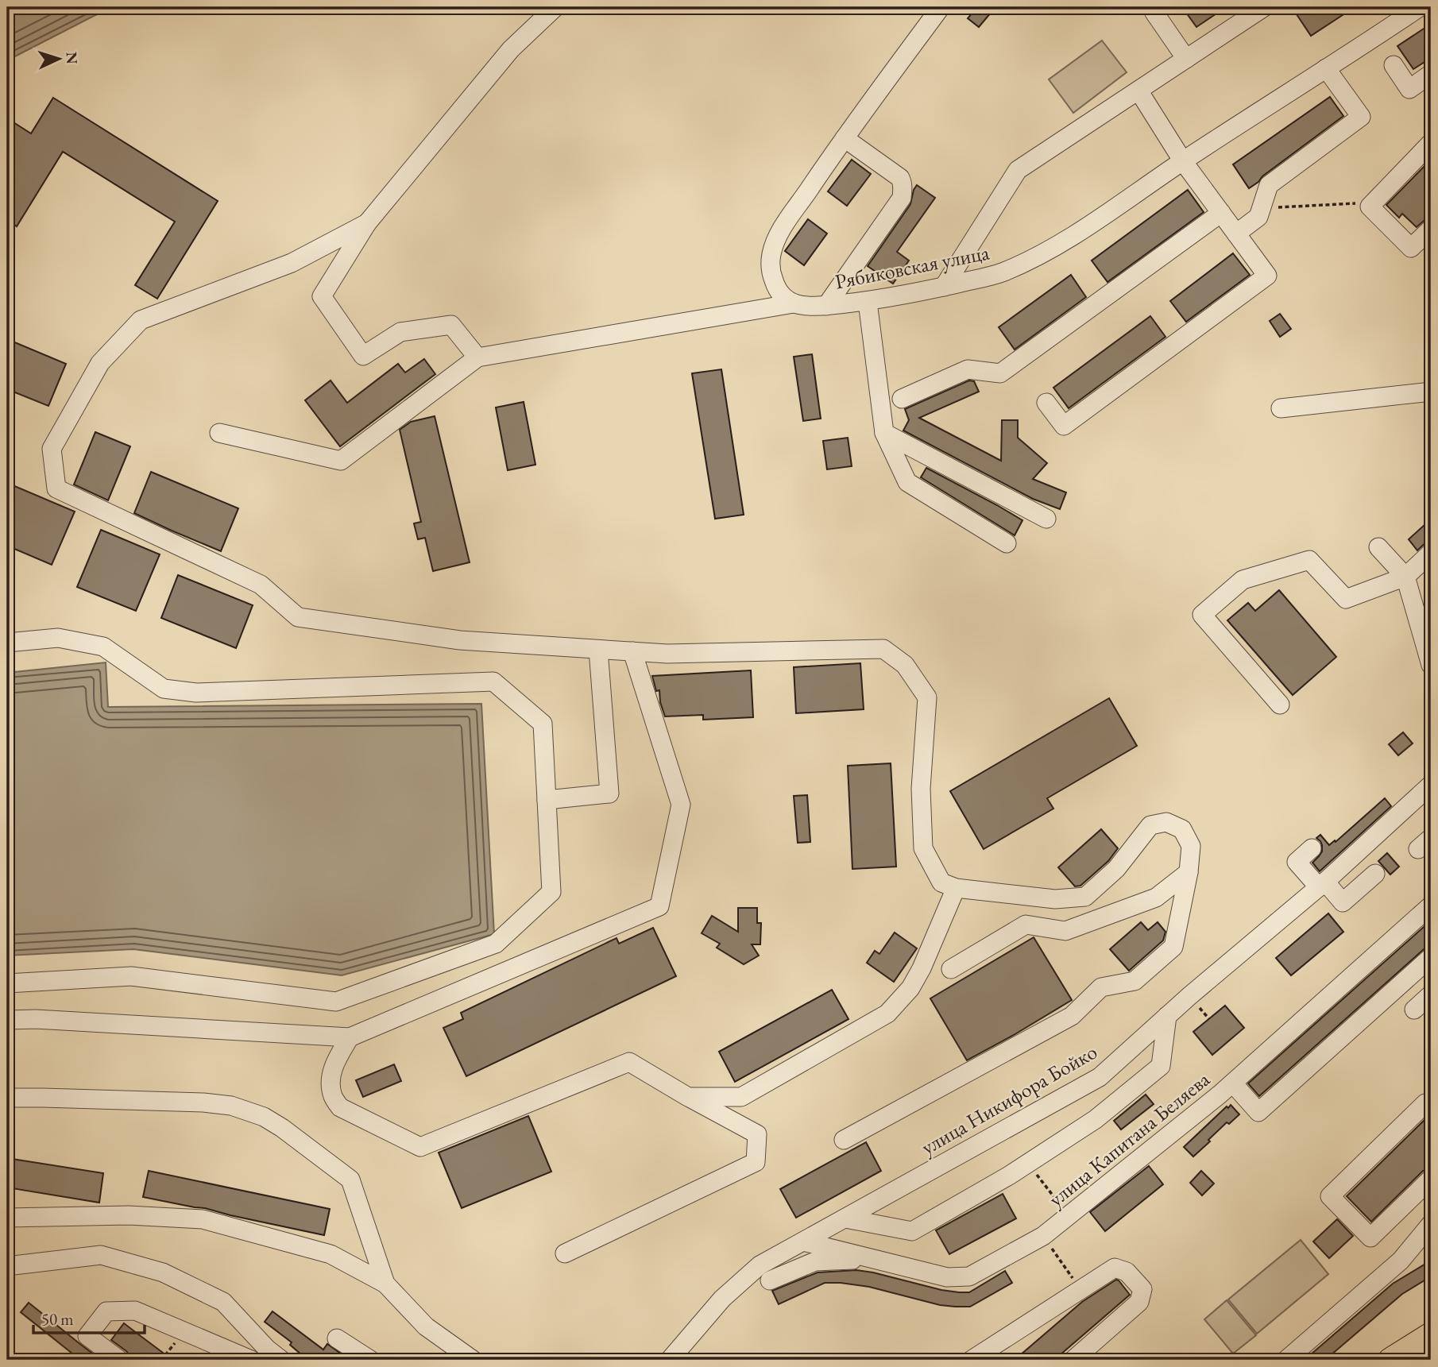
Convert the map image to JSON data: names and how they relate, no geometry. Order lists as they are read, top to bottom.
{
  "streets": {
    "street": ["Рябиковская улица", "улица Никифора Бойко", "улица Капитана Беляева"]
  },
  "crossings": [
    ["улица Никифора Бойко", "улица Капитана Беляева"]
  ],
  "scale_bar": "50 m",
  "north": "right"
}
